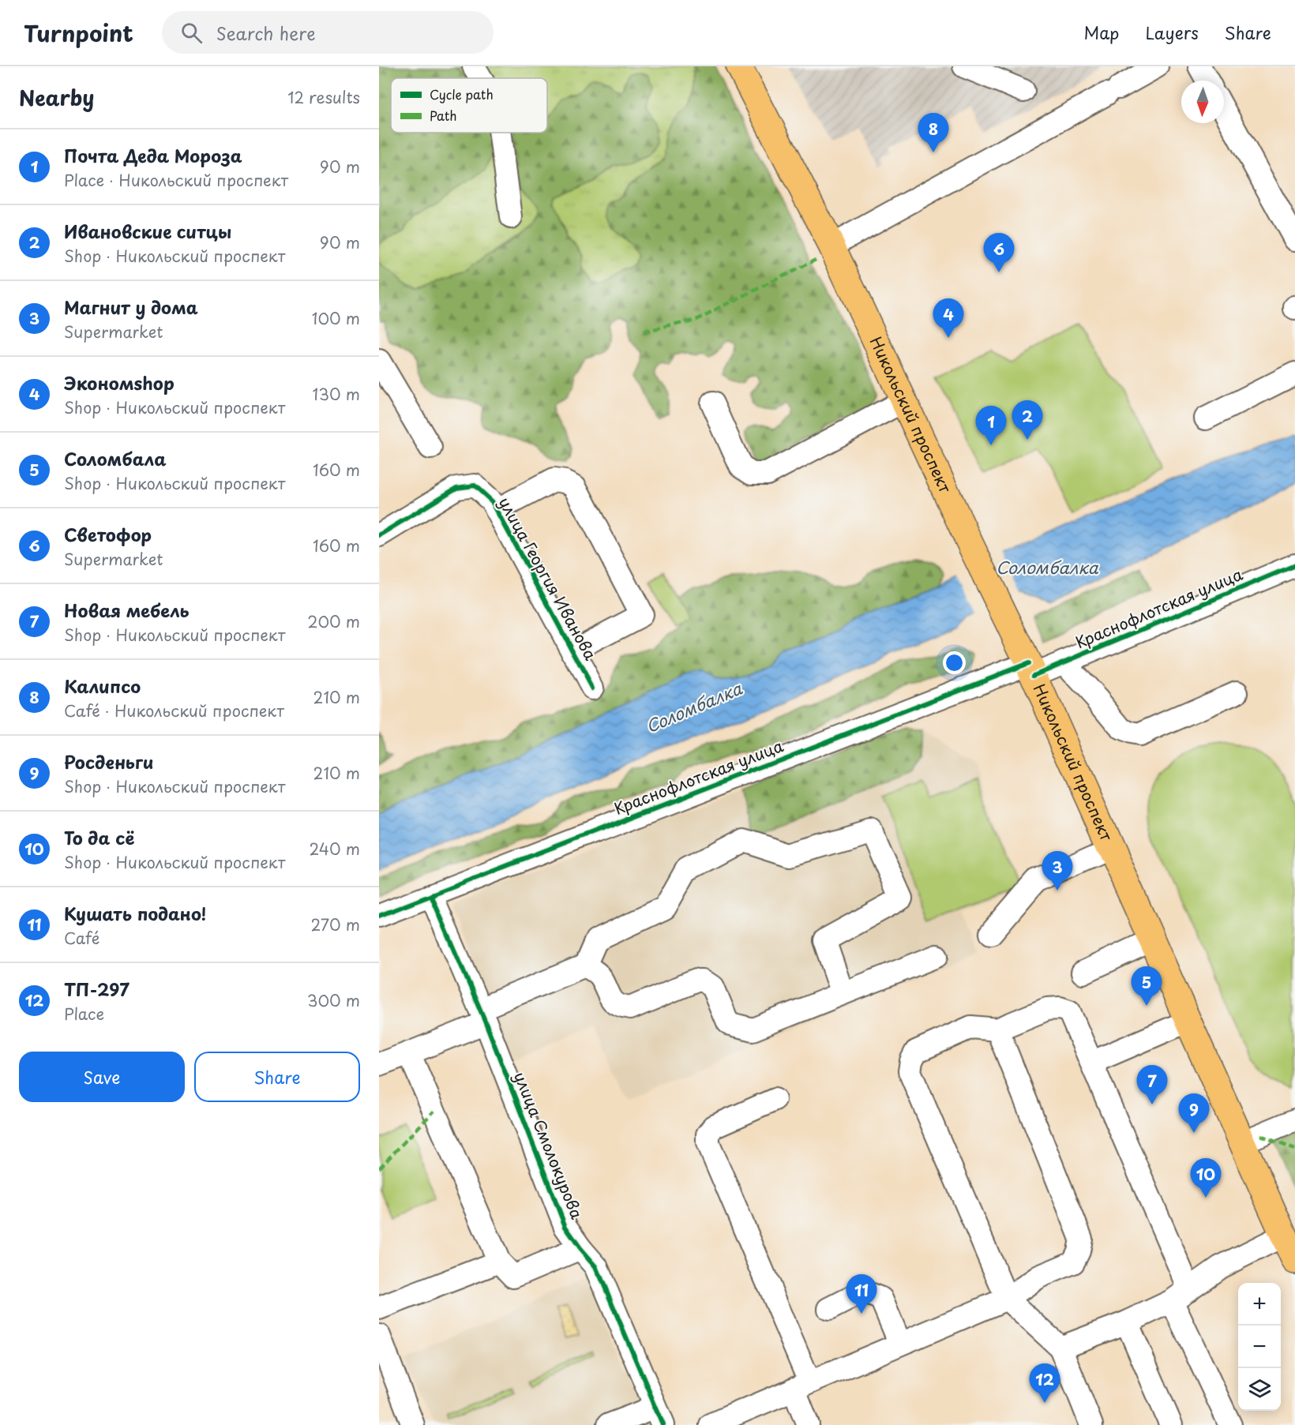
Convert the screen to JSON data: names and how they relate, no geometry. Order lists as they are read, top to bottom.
{
  "streets": {
    "main road": ["Никольский проспект"],
    "street": ["улица Георгия Иванова", "Краснофлотская улица", "улица Смолокурова"]
  },
  "crossings": [
    ["Никольский проспект", "Краснофлотская улица"],
    ["Краснофлотская улица", "улица Смолокурова"]
  ],
  "water": ["Соломбалка"],
  "legend": ["Cycle path", "Path"],
  "north": "bottom",
  "page": {
    "header": "Turnpoint",
    "search": "Search here",
    "nav": ["Map", "Layers", "Share"],
    "heading": ["Nearby", "12 results"],
    "pins": [
      "8",
      "6",
      "4",
      "2",
      "1",
      "3",
      "5",
      "7",
      "9",
      "10",
      "11",
      "12"
    ],
    "list": [
      {
        "mark": "1",
        "name": "Почта Деда Мороза",
        "note": "Place · Никольский проспект",
        "value": "90 m"
      },
      {
        "mark": "2",
        "name": "Ивановские ситцы",
        "note": "Shop · Никольский проспект",
        "value": "90 m"
      },
      {
        "mark": "3",
        "name": "Магнит у дома",
        "note": "Supermarket",
        "value": "100 m"
      },
      {
        "mark": "4",
        "name": "Экономshop",
        "note": "Shop · Никольский проспект",
        "value": "130 m"
      },
      {
        "mark": "5",
        "name": "Соломбала",
        "note": "Shop · Никольский проспект",
        "value": "160 m"
      },
      {
        "mark": "6",
        "name": "Светофор",
        "note": "Supermarket",
        "value": "160 m"
      },
      {
        "mark": "7",
        "name": "Новая мебель",
        "note": "Shop · Никольский проспект",
        "value": "200 m"
      },
      {
        "mark": "8",
        "name": "Калипсо",
        "note": "Café · Никольский проспект",
        "value": "210 m"
      },
      {
        "mark": "9",
        "name": "Росденьги",
        "note": "Shop · Никольский проспект",
        "value": "210 m"
      },
      {
        "mark": "10",
        "name": "То да сё",
        "note": "Shop · Никольский проспект",
        "value": "240 m"
      },
      {
        "mark": "11",
        "name": "Кушать подано!",
        "note": "Café",
        "value": "270 m"
      },
      {
        "mark": "12",
        "name": "ТП-297",
        "note": "Place",
        "value": "300 m"
      }
    ],
    "buttons": ["Save", "Share"],
    "map_buttons": ["+", "−"]
  }
}
